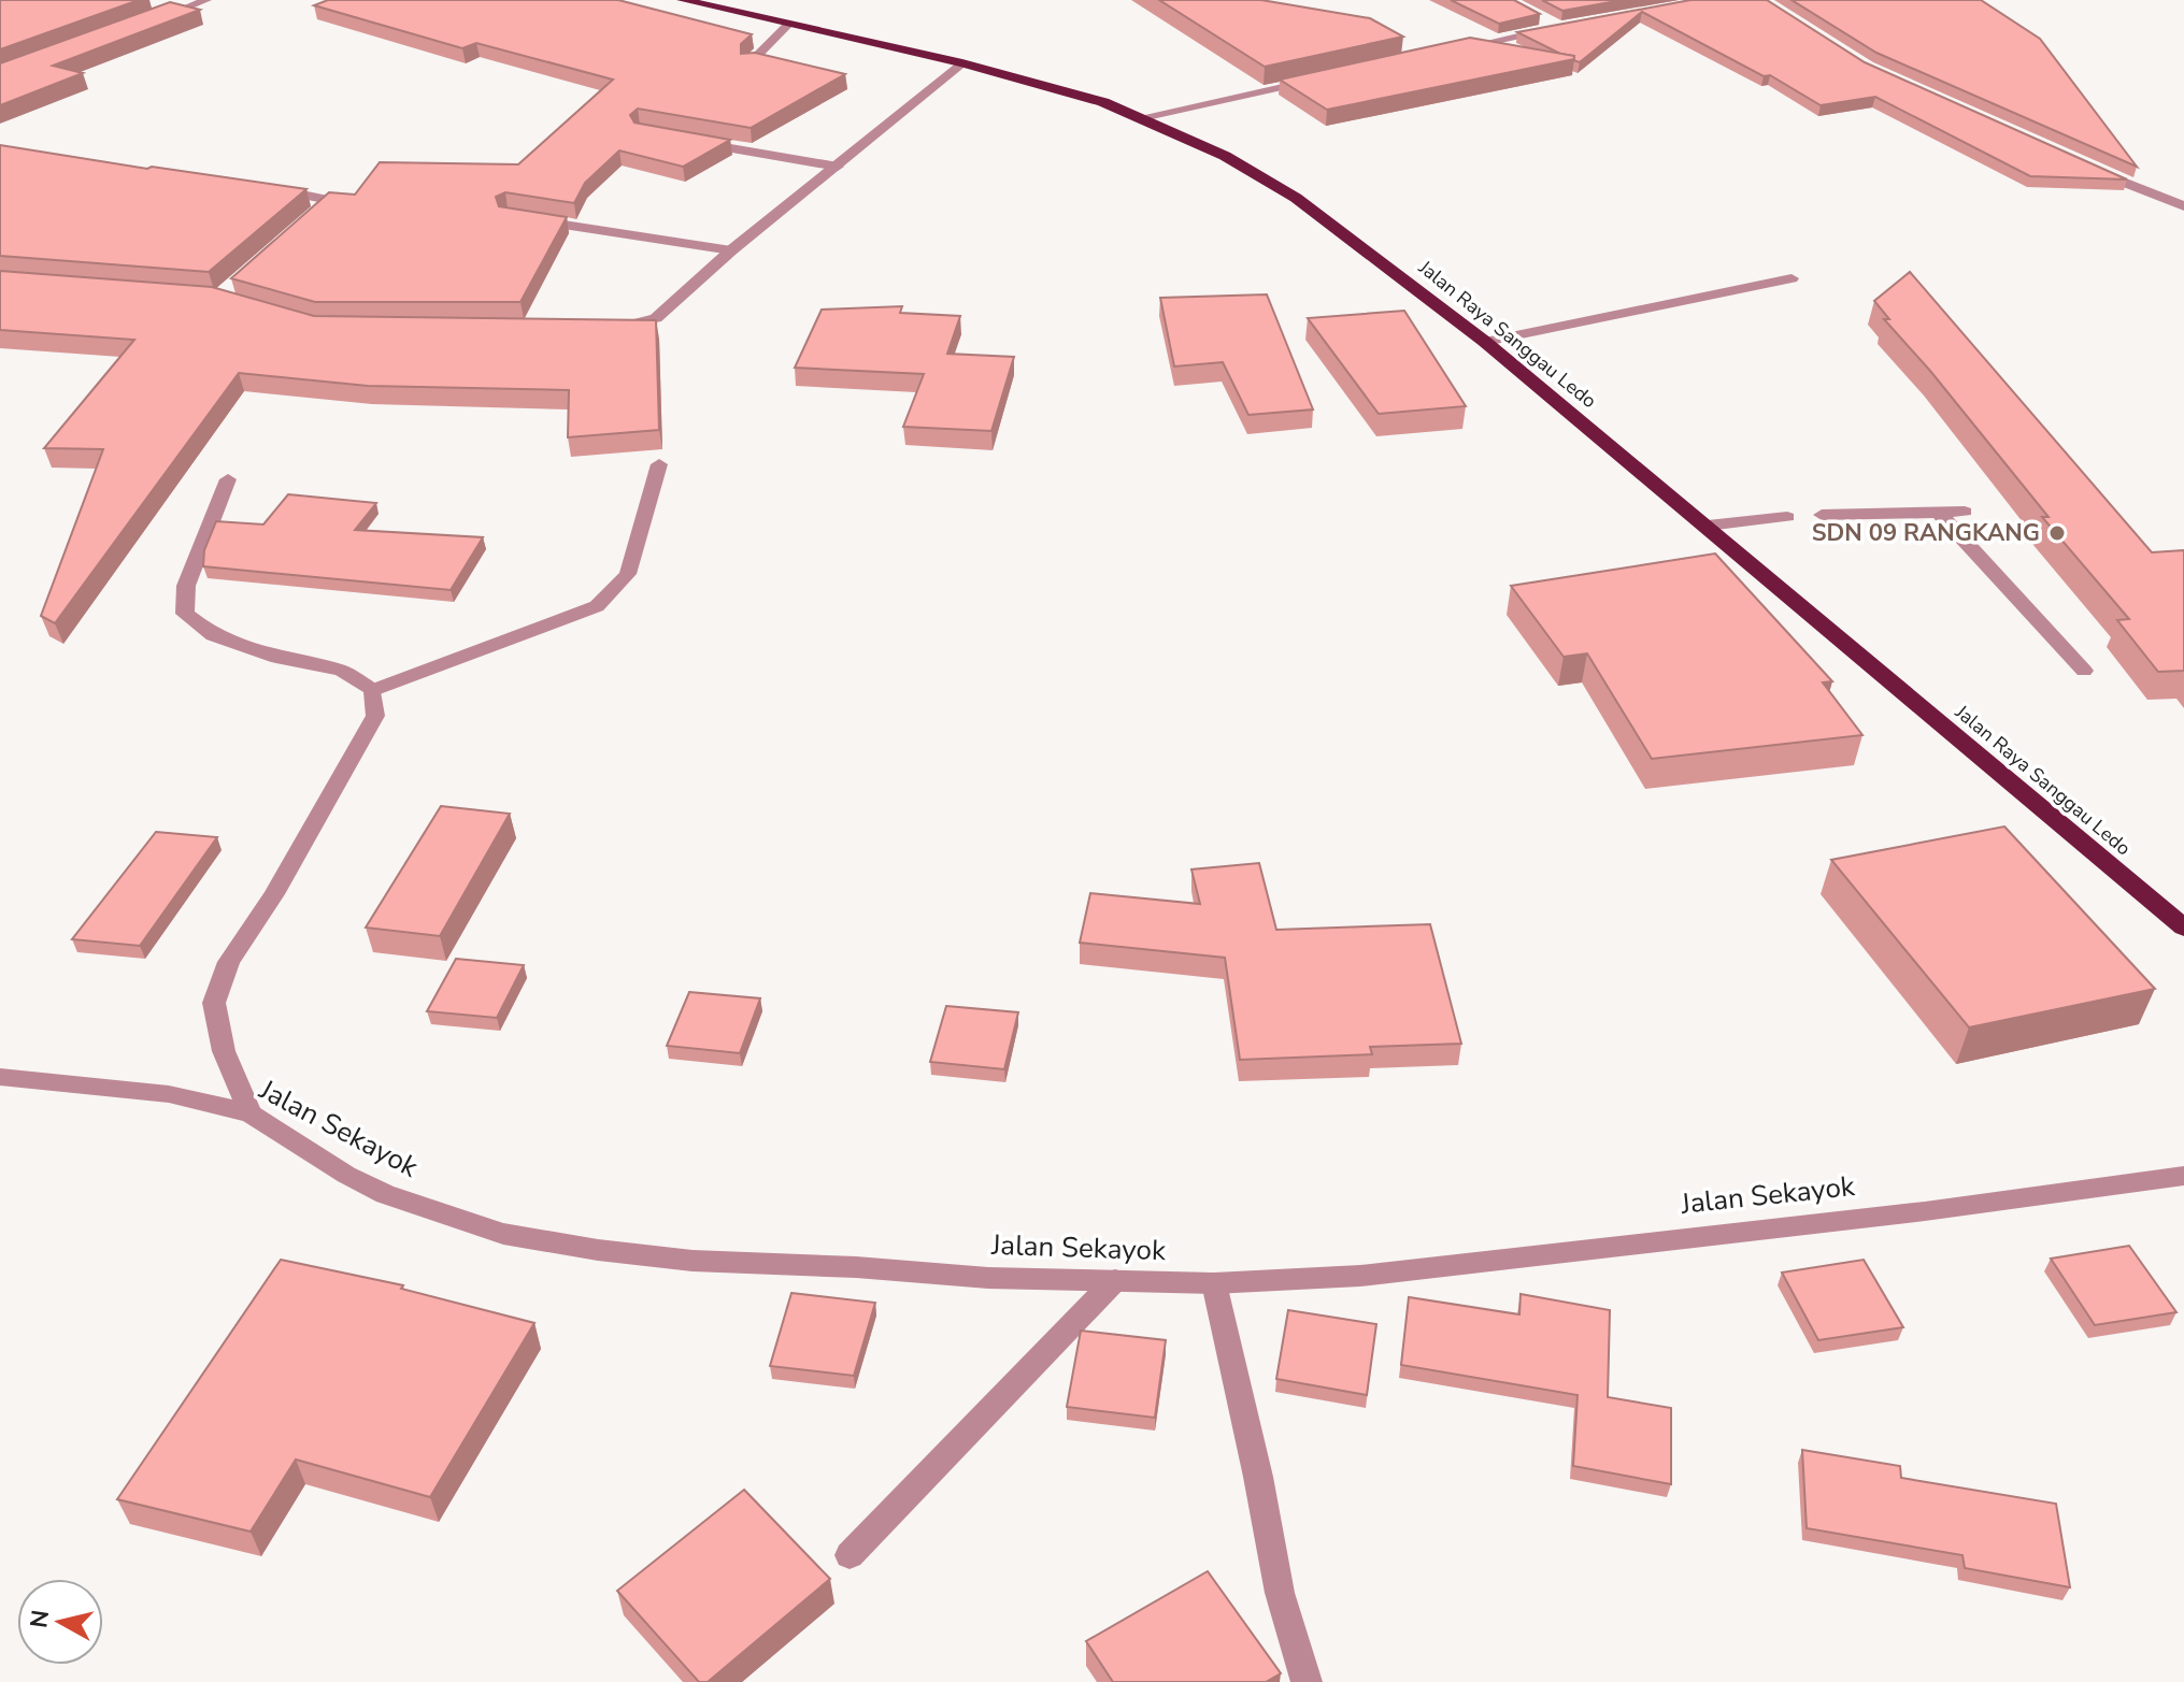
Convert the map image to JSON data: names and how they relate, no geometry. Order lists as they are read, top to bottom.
{
  "streets": {
    "highway": ["Jalan Raya Sanggau Ledo"],
    "street": ["Jalan Sekayok"]
  },
  "places": ["SDN 09 RANGKANG"],
  "north": "left"
}
